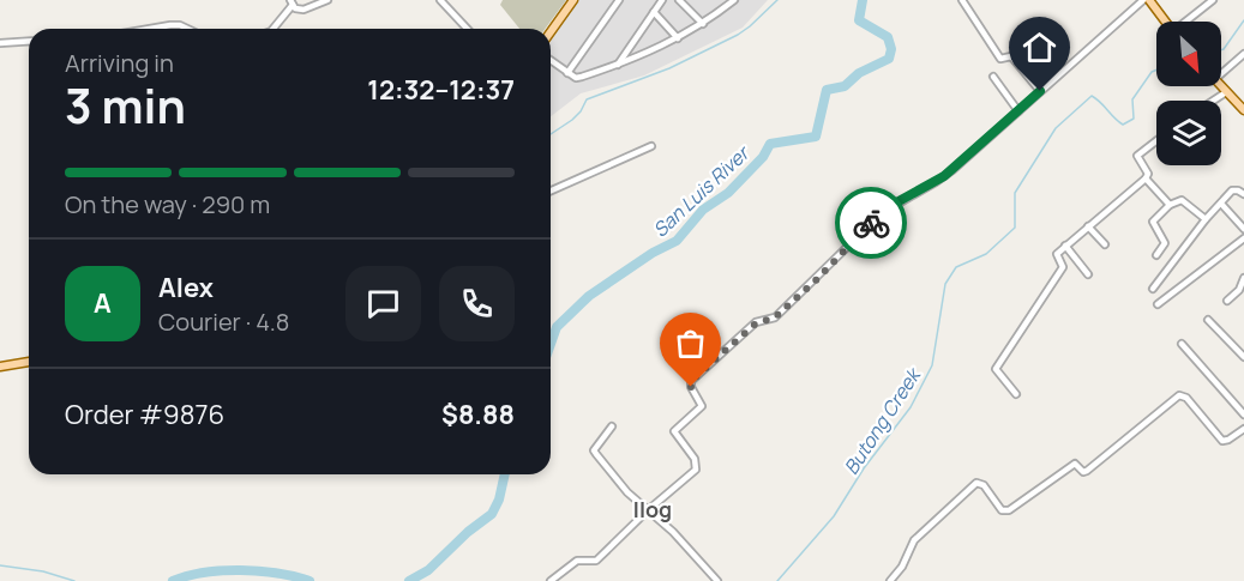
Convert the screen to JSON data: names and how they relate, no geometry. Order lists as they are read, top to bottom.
{
  "districts": ["Ilog"],
  "water": ["San Luis River", "Butong Creek"],
  "north": "bottom right",
  "page": {
    "heading": ["3 min", "Arriving in", "12:32–12:37"],
    "panel": [
      "Alex",
      "Courier · 4.8",
      "Order #9876",
      "$8.88"
    ],
    "bar": "On the way · 290 m",
    "round": "A"
  }
}
